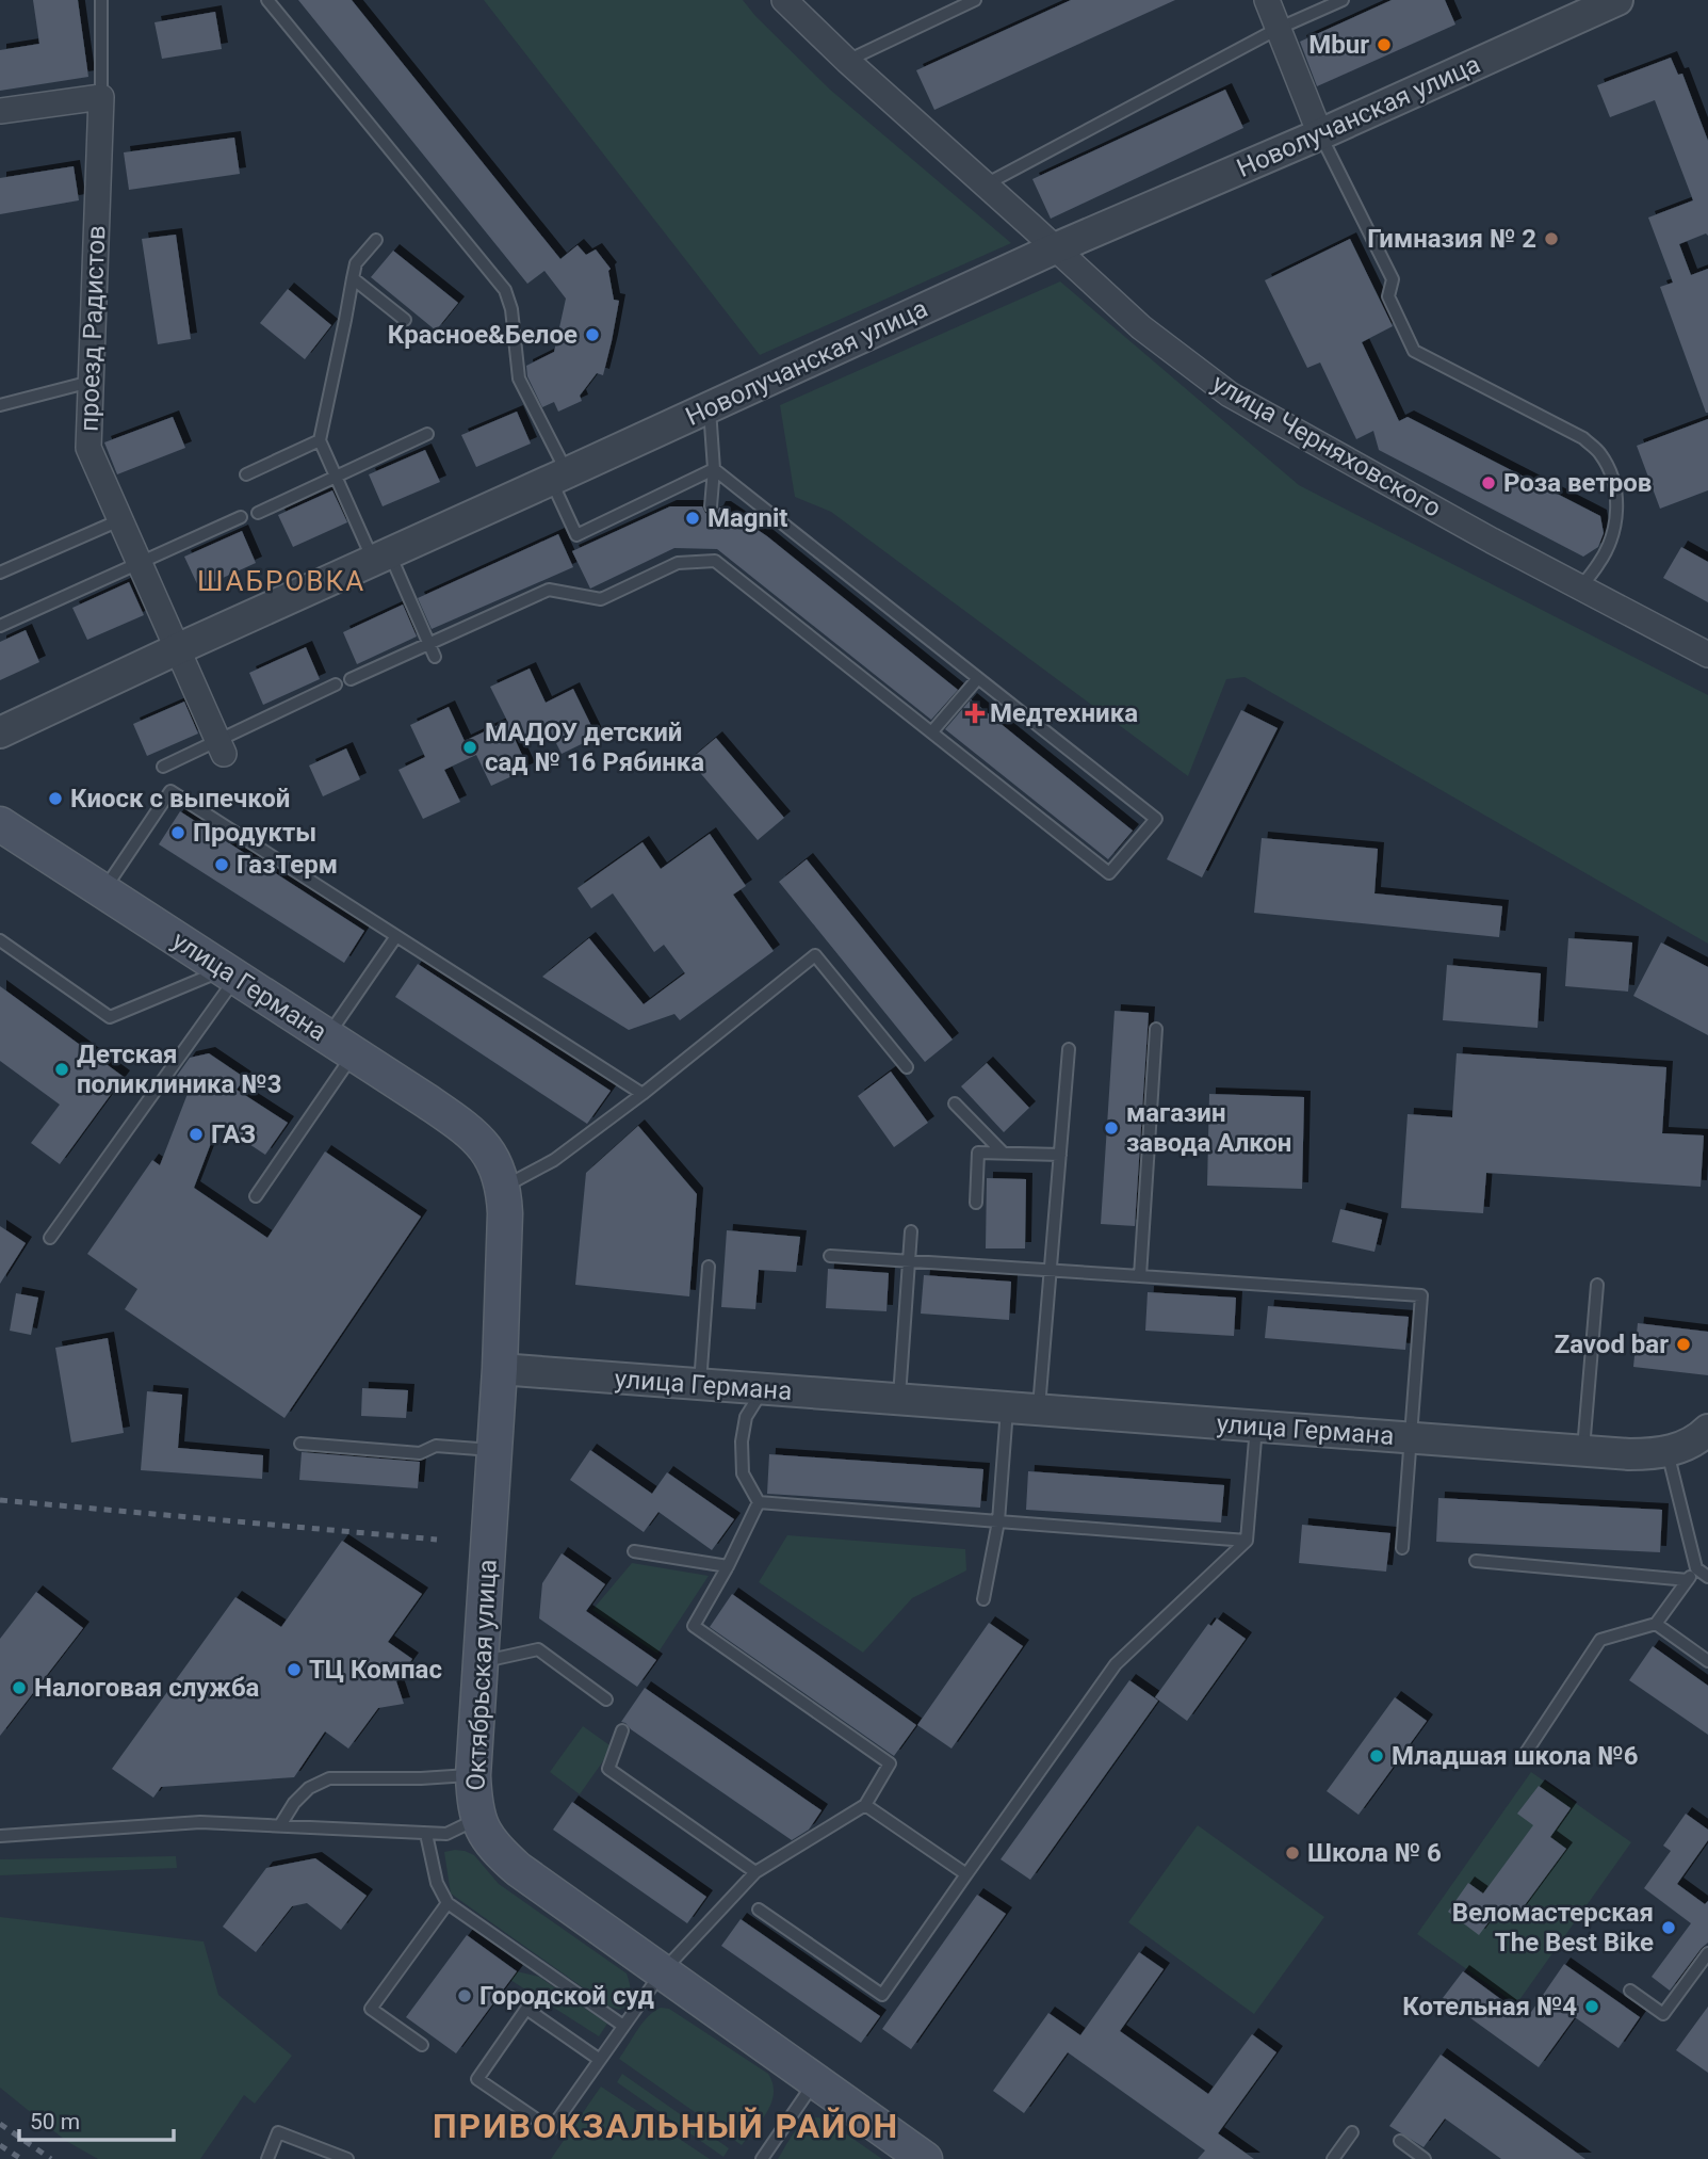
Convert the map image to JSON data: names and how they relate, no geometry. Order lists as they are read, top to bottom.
{
  "streets": {
    "main road": ["улица Германа", "Октябрьская улица"],
    "street": ["Новолучанская улица", "проезд Радистов", "улица Черняховского"]
  },
  "crossings": [
    ["Новолучанская улица", "проезд Радистов"],
    ["Новолучанская улица", "улица Черняховского"],
    ["улица Германа", "Октябрьская улица"]
  ],
  "districts": ["ШАБРОВКА", "ПРИВОКЗАЛЬНЫЙ РАЙОН"],
  "places": {
    "other": [
      "Mbur",
      "Гимназия № 2",
      "Красное&Белое",
      "Роза ветров",
      "Magnit",
      "МАДОУ детский сад № 16 Рябинка",
      "Киоск с выпечкой",
      "Продукты",
      "ГазТерм",
      "Детская поликлиника №3",
      "магазин завода Алкон",
      "ГАЗ",
      "Zavod bar",
      "ТЦ Компас",
      "Налоговая служба",
      "Младшая школа №6",
      "Школа № 6",
      "Веломастерская The Best Bike",
      "Городской суд",
      "Котельная №4"
    ],
    "health": ["Медтехника"]
  },
  "scale_bar": "50 m"
}
